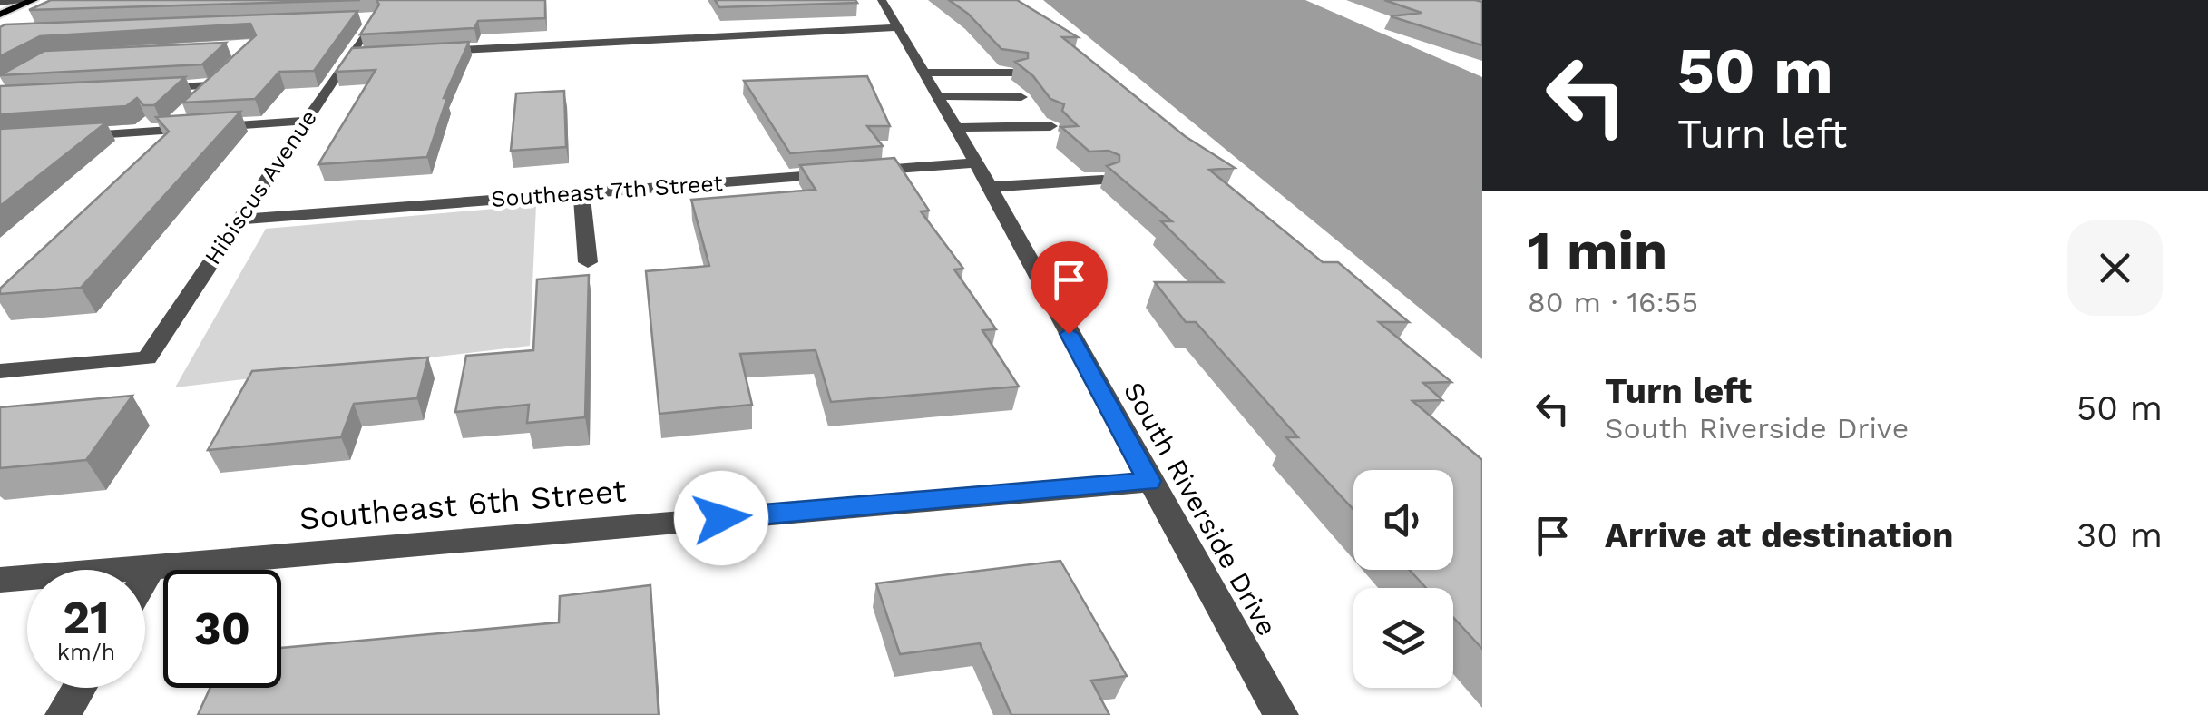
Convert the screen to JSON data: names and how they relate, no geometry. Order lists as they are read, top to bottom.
{
  "streets": {
    "street": [
      "Hibiscus Avenue",
      "Southeast 7th Street",
      "Southeast 6th Street",
      "South Riverside Drive"
    ]
  },
  "crossings": [
    ["Hibiscus Avenue", "Southeast 7th Street"],
    ["Southeast 7th Street", "South Riverside Drive"],
    ["Southeast 6th Street", "South Riverside Drive"]
  ],
  "page": {
    "turn": ["50 m", "Turn left"],
    "heading": ["1 min", "80 m · 16:55"],
    "list": [
      {
        "name": "Turn left",
        "note": "South Riverside Drive",
        "value": "50 m"
      },
      {
        "name": "Arrive at destination",
        "value": "30 m"
      }
    ],
    "speed": "21 km/h",
    "limit": "30"
  }
}
